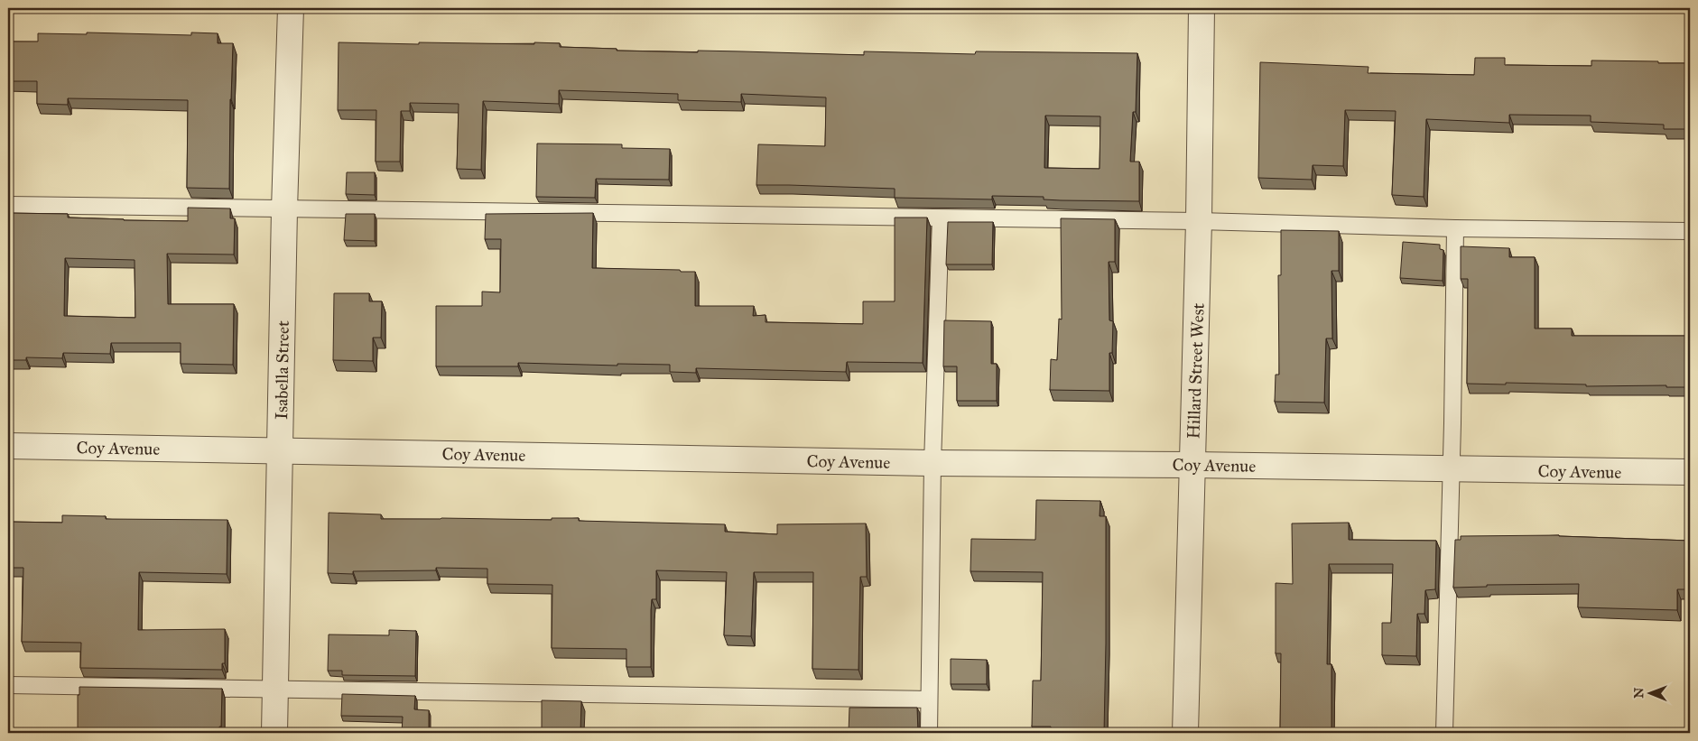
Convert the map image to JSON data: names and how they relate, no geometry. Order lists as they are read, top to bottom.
{
  "streets": {
    "street": ["Isabella Street", "Hillard Street West", "Coy Avenue"]
  },
  "crossings": [
    ["Isabella Street", "Coy Avenue"],
    ["Hillard Street West", "Coy Avenue"]
  ],
  "north": "left"
}
